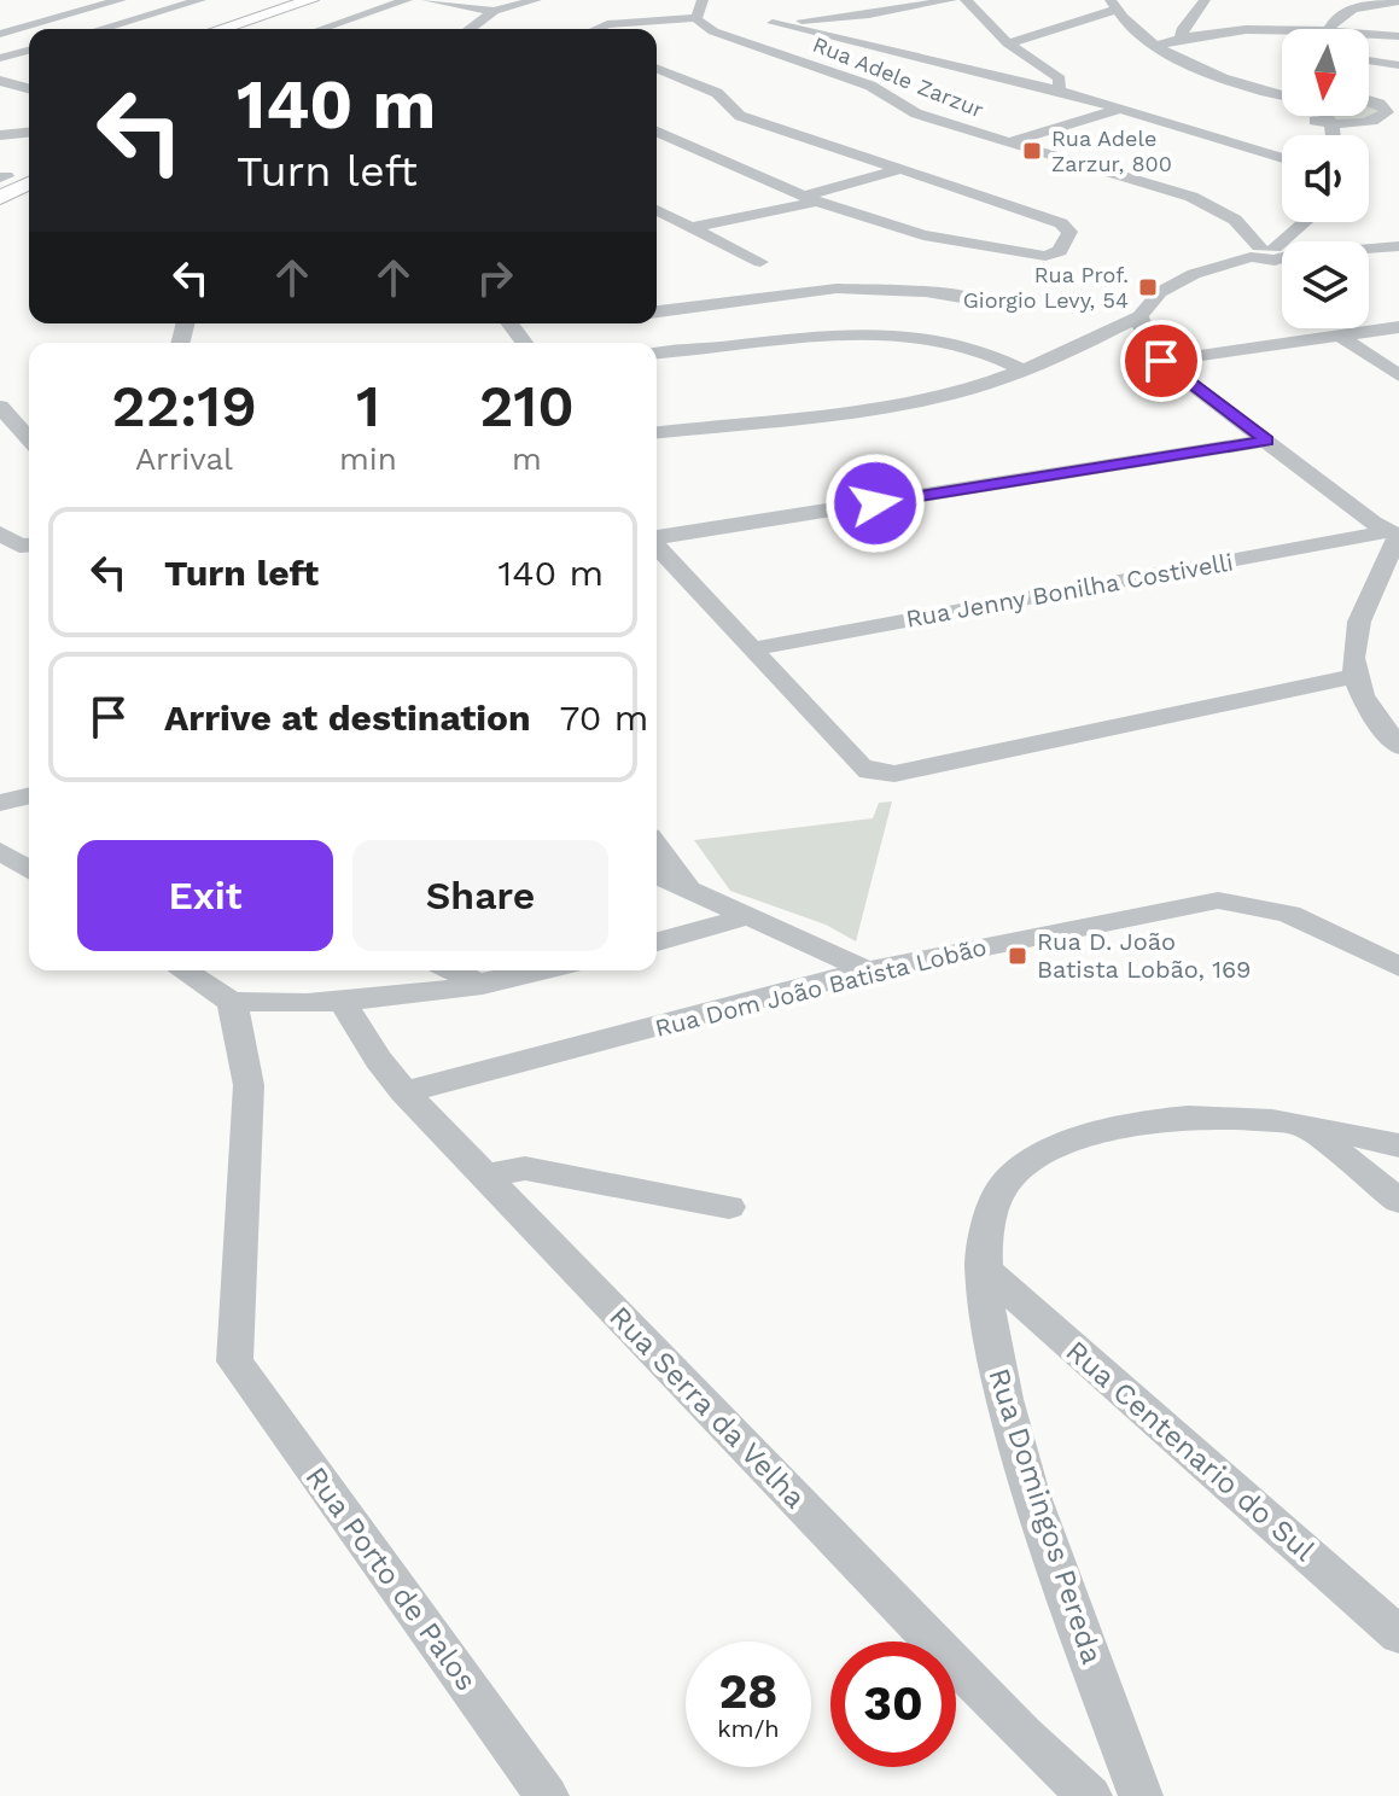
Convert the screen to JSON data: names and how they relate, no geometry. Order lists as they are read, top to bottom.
{
  "streets": {
    "street": [
      "Rua Adele Zarzur",
      "Rua Jenny Bonilha Costivelli",
      "Rua Dom João Batista Lobão",
      "Rua Serra da Velha",
      "Rua Centenario do Sul",
      "Rua Domingos Pereda",
      "Rua Porto de Palos"
    ]
  },
  "crossings": [
    ["Rua Dom João Batista Lobão", "Rua Serra da Velha"],
    ["Rua Centenario do Sul", "Rua Domingos Pereda"]
  ],
  "places": {
    "transit": ["Rua Adele Zarzur, 800", "Rua Prof. Giorgio Levy, 54", "Rua D. João Batista Lobão, 169"]
  },
  "north": "bottom",
  "page": {
    "turn": ["140 m", "Turn left"],
    "eta": [
      "22:19",
      "Arrival",
      "1",
      "min",
      "210",
      "m"
    ],
    "list": [
      {
        "name": "Turn left",
        "value": "140 m"
      },
      {
        "name": "Arrive at destination",
        "value": "70 m"
      }
    ],
    "buttons": ["Exit", "Share"],
    "speed": "28 km/h",
    "limit": "30"
  }
}
